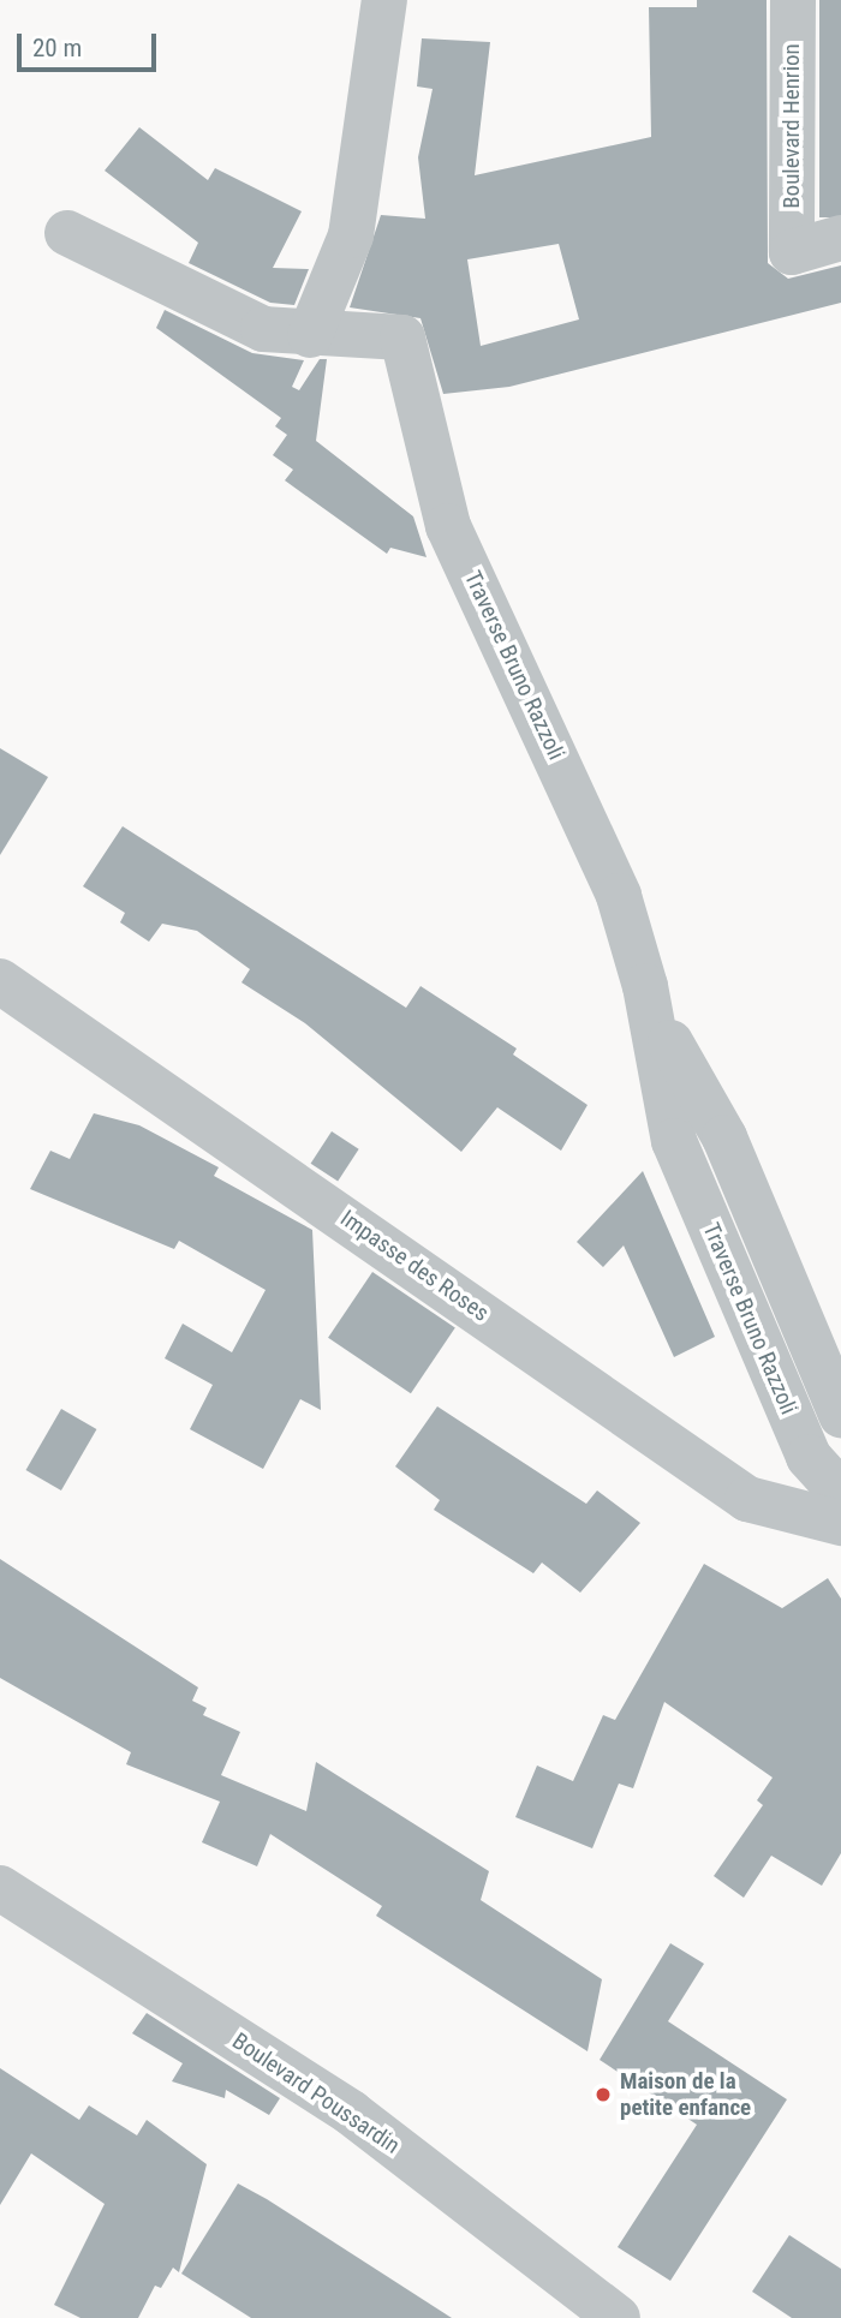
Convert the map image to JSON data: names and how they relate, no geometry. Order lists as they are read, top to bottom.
{
  "streets": {
    "street": [
      "Boulevard Henrion",
      "Traverse Bruno Razzoli",
      "Impasse des Roses",
      "Boulevard Poussardin"
    ]
  },
  "places": ["Maison de la petite enfance"],
  "scale_bar": "20 m"
}
